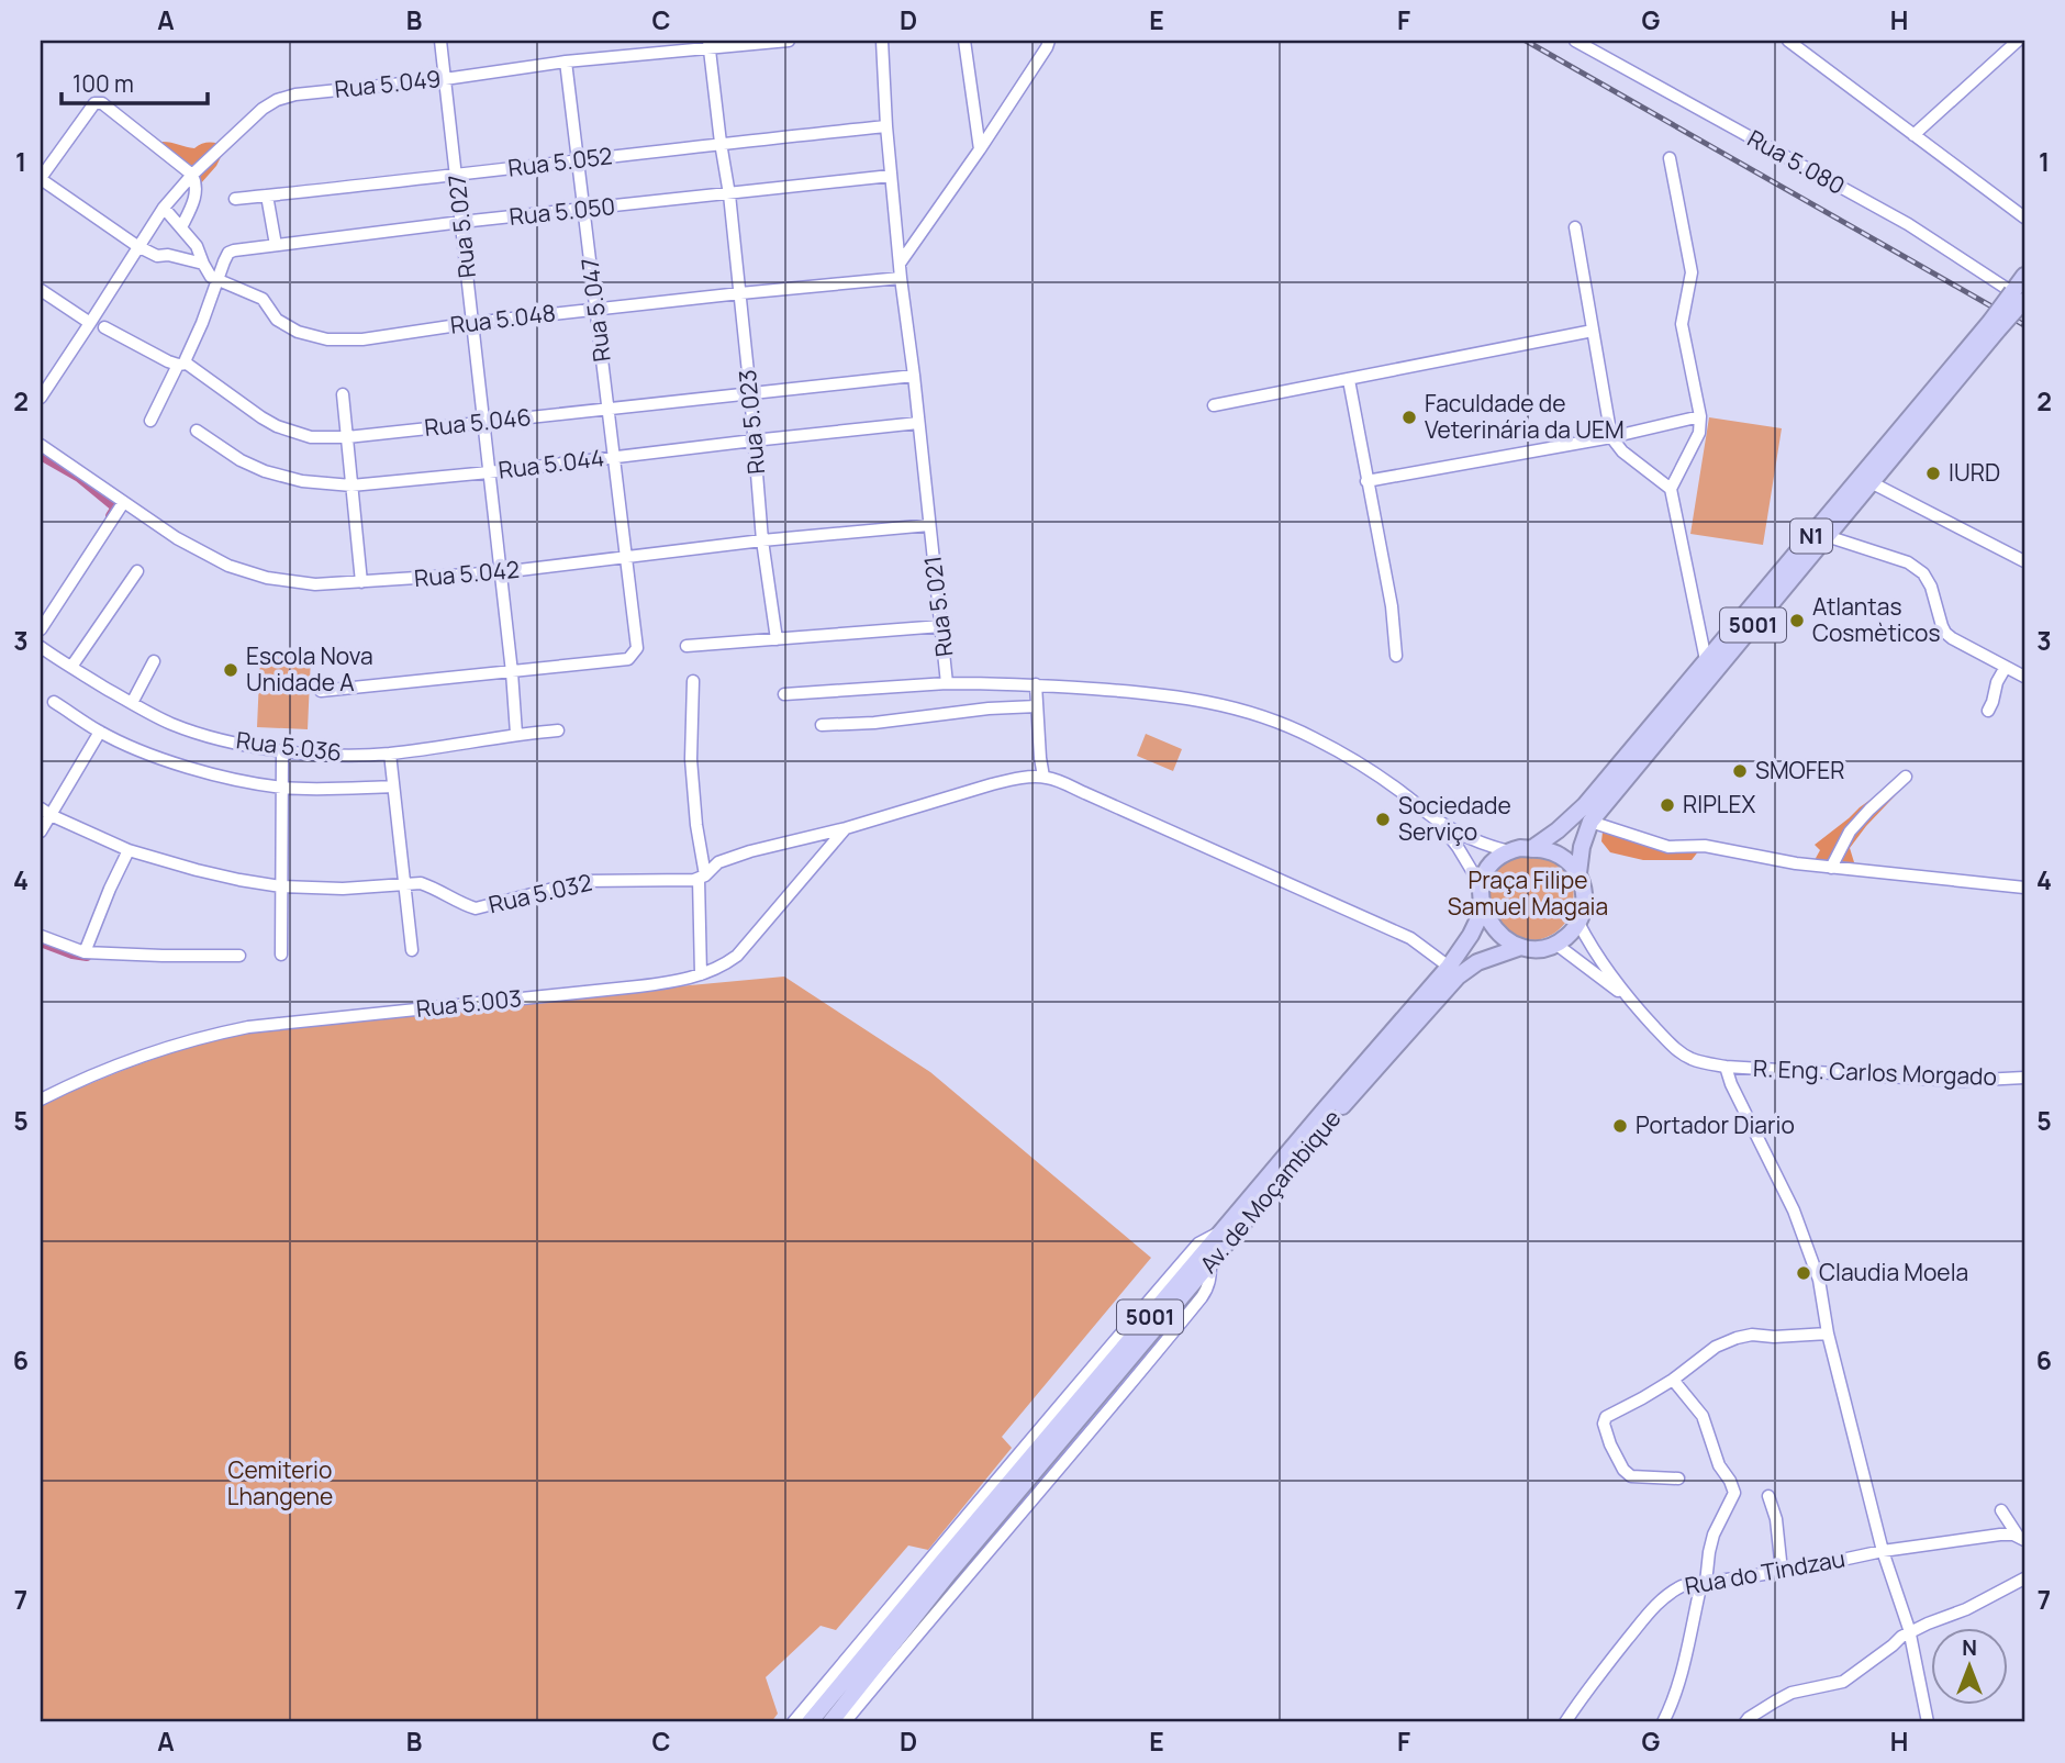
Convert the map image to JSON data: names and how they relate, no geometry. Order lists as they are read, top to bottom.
{
  "streets": {
    "highway": ["N1", "5001", "Av. de Moçambique"],
    "street": [
      "Rua 5.049",
      "Rua 5.052",
      "Rua 5.080",
      "Rua 5.050",
      "Rua 5.027",
      "Rua 5.047",
      "Rua 5.048",
      "Rua 5.023",
      "Rua 5.046",
      "Rua 5.044",
      "Rua 5.042",
      "Rua 5.021",
      "Rua 5.036",
      "Rua 5.032",
      "Rua 5.003",
      "R. Eng. Carlos Morgado",
      "Rua do Tindzau"
    ]
  },
  "crossings": [
    ["Rua 5.049", "Rua 5.027"],
    ["Rua 5.049", "Rua 5.047"],
    ["Rua 5.049", "Rua 5.023"],
    ["Rua 5.052", "Rua 5.027"],
    ["Rua 5.052", "Rua 5.047"],
    ["Rua 5.052", "Rua 5.023"],
    ["Rua 5.052", "Rua 5.021"],
    ["Rua 5.080", "N1"],
    ["Rua 5.050", "Rua 5.027"],
    ["Rua 5.050", "Rua 5.047"],
    ["Rua 5.050", "Rua 5.048"],
    ["Rua 5.050", "Rua 5.023"],
    ["Rua 5.050", "Rua 5.021"],
    ["Rua 5.027", "Rua 5.047"],
    ["Rua 5.027", "Rua 5.048"],
    ["Rua 5.027", "Rua 5.046"],
    ["Rua 5.027", "Rua 5.044"],
    ["Rua 5.027", "Rua 5.042"],
    ["Rua 5.027", "Rua 5.036"],
    ["Rua 5.047", "Rua 5.048"],
    ["Rua 5.047", "Rua 5.046"],
    ["Rua 5.047", "Rua 5.044"],
    ["Rua 5.047", "Rua 5.042"],
    ["Rua 5.048", "Rua 5.023"],
    ["Rua 5.048", "Rua 5.021"],
    ["Rua 5.023", "Rua 5.046"],
    ["Rua 5.023", "Rua 5.044"],
    ["Rua 5.023", "Rua 5.042"],
    ["Rua 5.046", "Rua 5.021"],
    ["Rua 5.044", "Rua 5.021"],
    ["N1", "5001"],
    ["N1", "Av. de Moçambique"],
    ["Rua 5.042", "Rua 5.021"],
    ["5001", "Av. de Moçambique"]
  ],
  "parks": ["Praça Filipe Samuel Magaia", "Cemiterio Lhangene"],
  "places": [
    "Faculdade de Veterinária da UEM",
    "IURD",
    "Atlantas Cosmèticos",
    "Escola Nova Unidade A",
    "SMOFER",
    "RIPLEX",
    "Sociedade Serviço",
    "Portador Diario",
    "Claudia Moela"
  ],
  "scale_bar": "100 m",
  "north": "top",
  "grid": {
    "columns": [
      "A",
      "B",
      "C",
      "D",
      "E",
      "F",
      "G",
      "H"
    ],
    "rows": [
      "1",
      "2",
      "3",
      "4",
      "5",
      "6",
      "7"
    ]
  }
}
